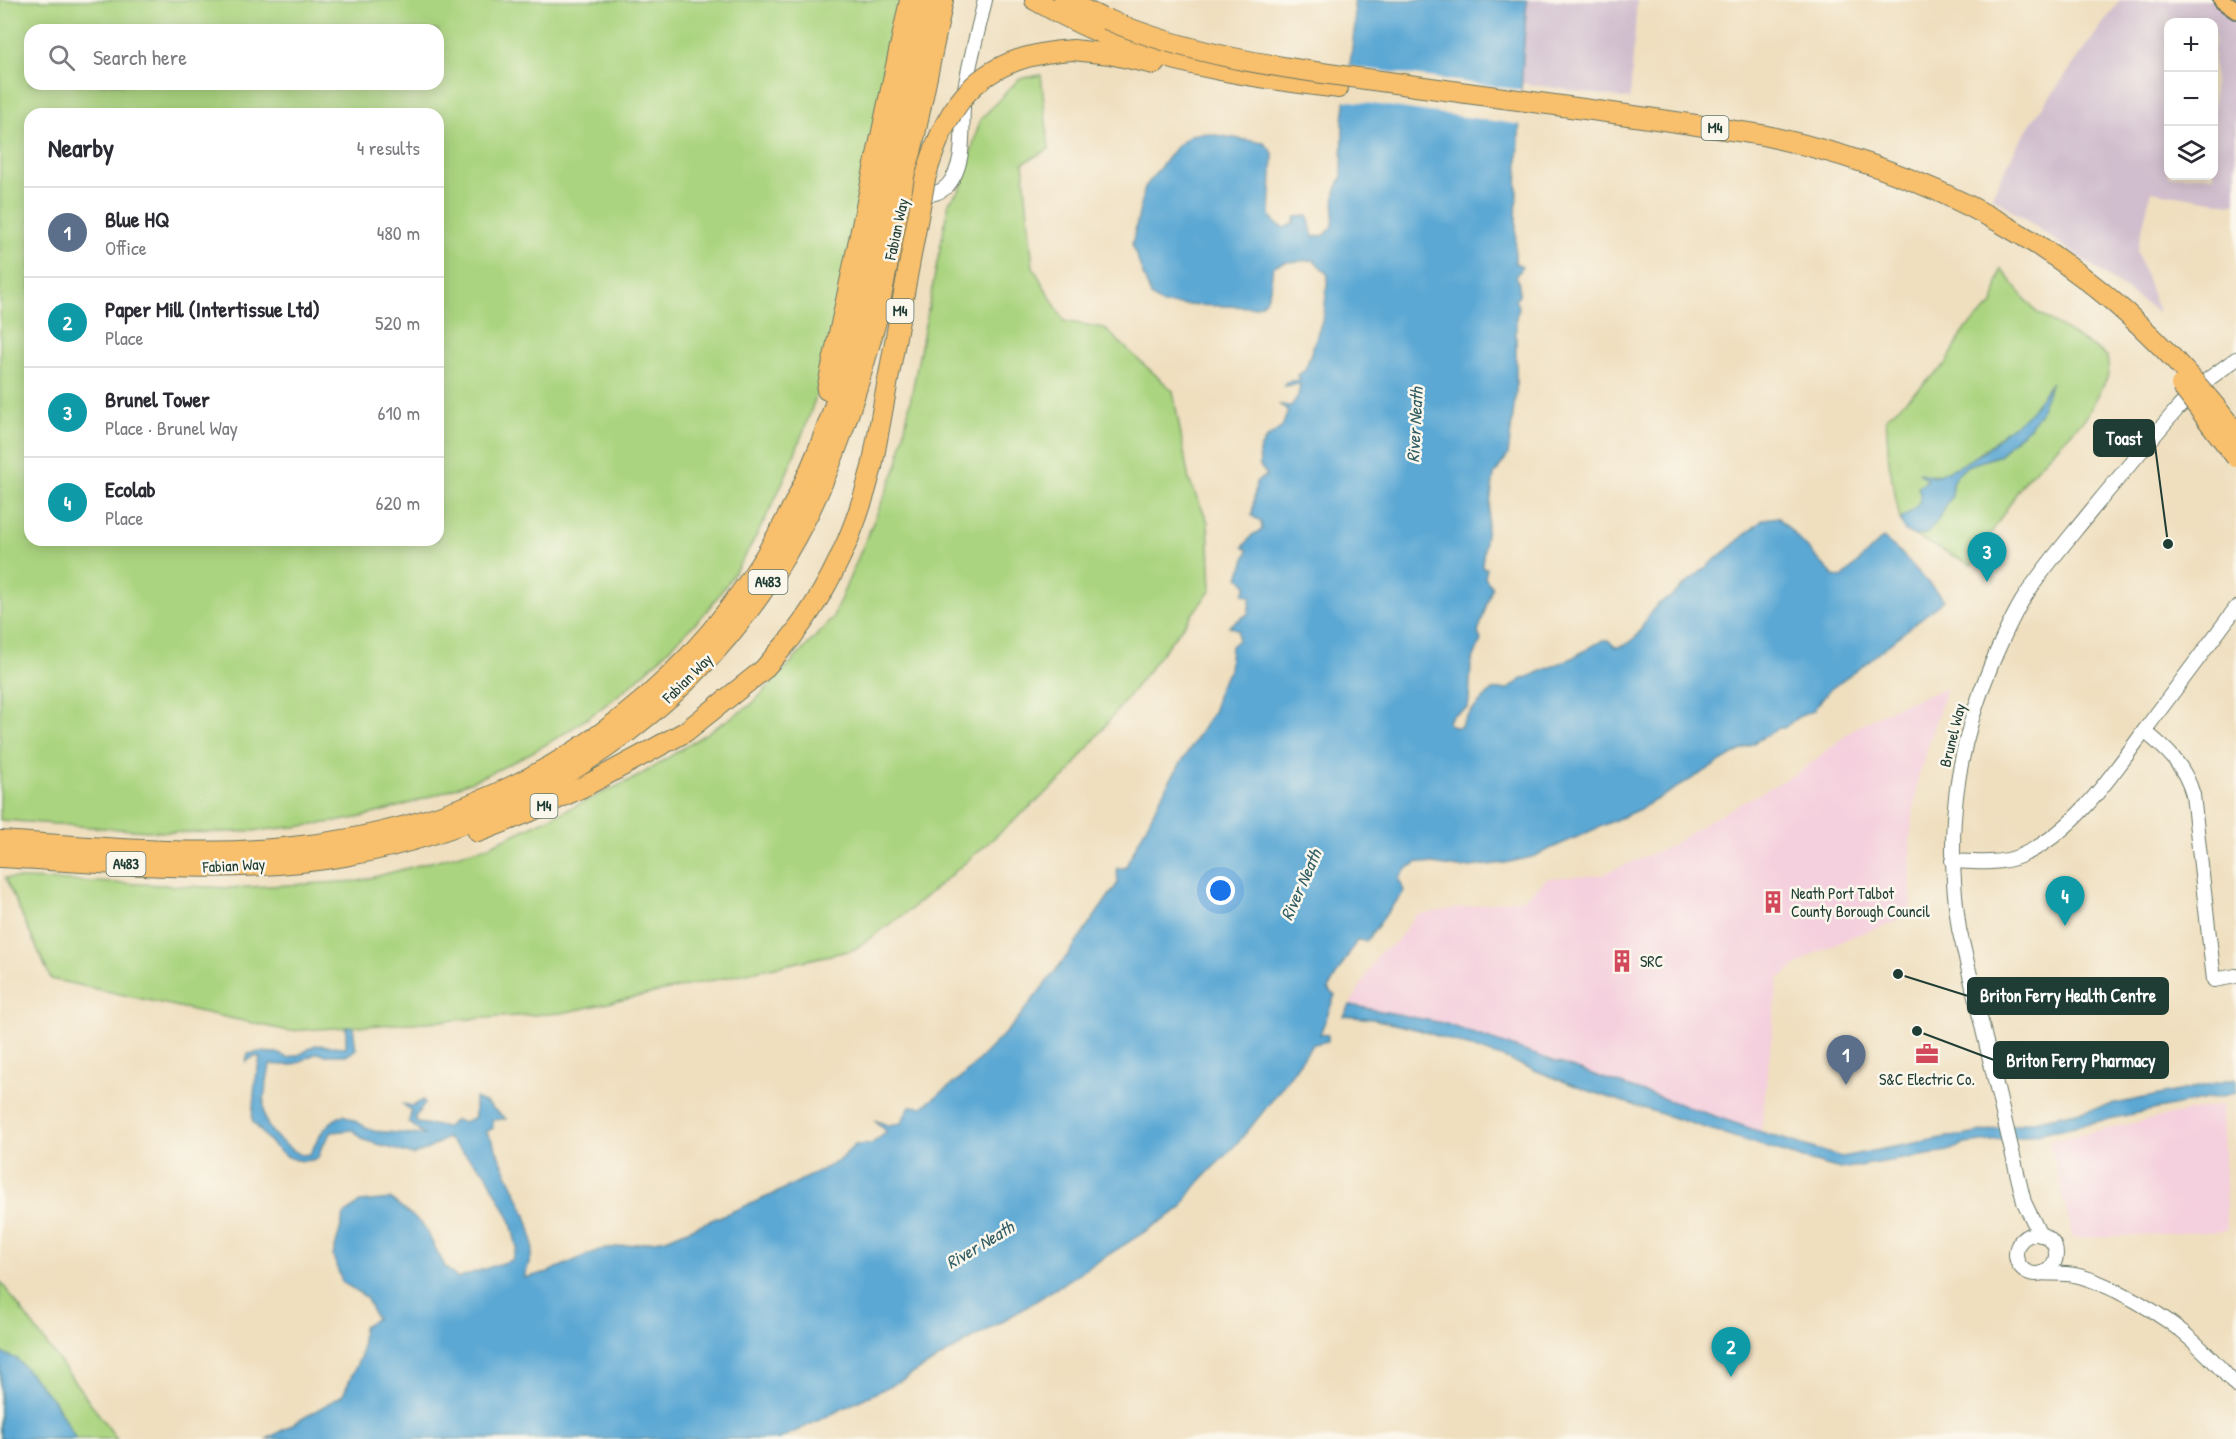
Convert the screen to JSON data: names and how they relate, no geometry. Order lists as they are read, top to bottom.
{
  "streets": {
    "highway": ["M4", "Fabian Way", "A483"],
    "street": ["Brunel Way"]
  },
  "crossings": [
    ["M4", "Fabian Way"]
  ],
  "water": ["River Neath"],
  "places": {
    "other": ["Toast", "Briton Ferry Health Centre", "Briton Ferry Pharmacy"],
    "building": ["Neath Port Talbot County Borough Council", "SRC"],
    "office": ["S&C Electric Co."]
  },
  "page": {
    "map_buttons": ["+", "−"],
    "search": "Search here",
    "heading": ["Nearby", "4 results"],
    "list": [
      {
        "mark": "1",
        "name": "Blue HQ",
        "note": "Office",
        "value": "480 m"
      },
      {
        "mark": "2",
        "name": "Paper Mill (Intertissue Ltd)",
        "note": "Place",
        "value": "520 m"
      },
      {
        "mark": "3",
        "name": "Brunel Tower",
        "note": "Place · Brunel Way",
        "value": "610 m"
      },
      {
        "mark": "4",
        "name": "Ecolab",
        "note": "Place",
        "value": "620 m"
      }
    ],
    "pins": [
      "3",
      "4",
      "1",
      "2"
    ]
  }
}
